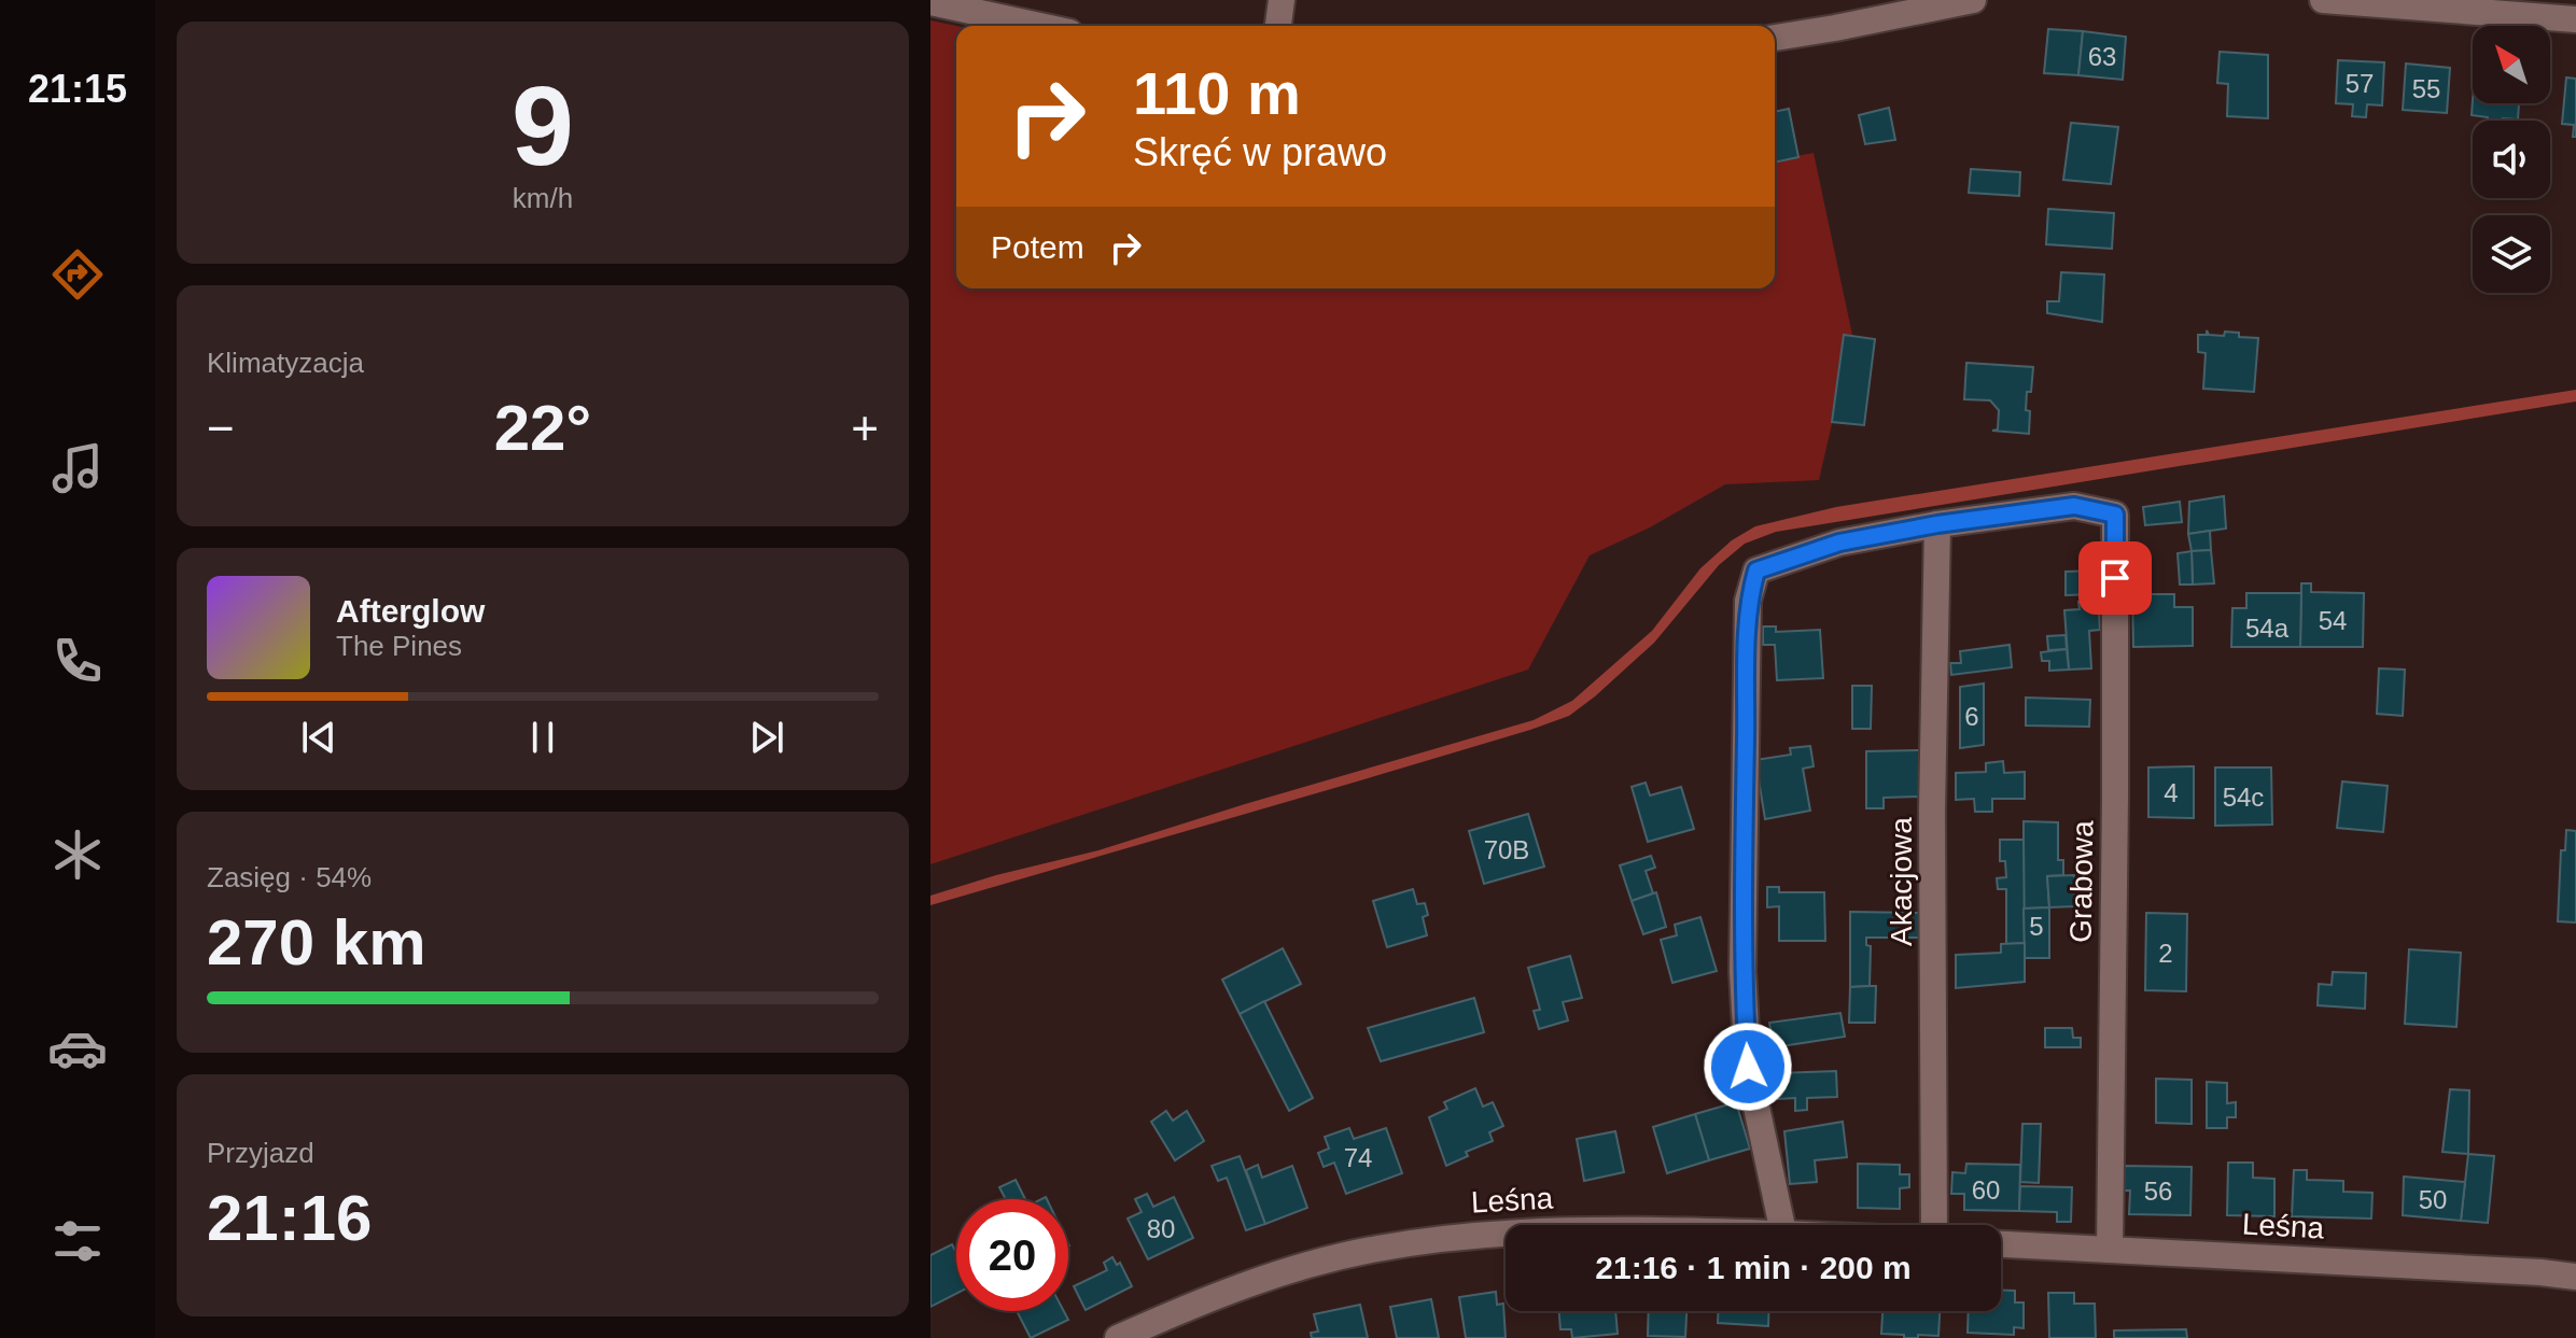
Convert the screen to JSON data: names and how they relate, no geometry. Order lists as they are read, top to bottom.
{
  "streets": {
    "street": ["Akacjowa", "Grabowa", "Leśna"]
  },
  "crossings": [
    ["Akacjowa", "Grabowa"],
    ["Grabowa", "Leśna"]
  ],
  "house_numbers": [
    "63",
    "57",
    "55",
    "54",
    "54a",
    "6",
    "4",
    "54c",
    "70B",
    "5",
    "2",
    "74",
    "60",
    "56",
    "50",
    "80"
  ],
  "north": "top left",
  "page": {
    "tabs": "21:15",
    "tile": [
      ["9", "km/h"],
      "Klimatyzacja",
      ["Zasięg · 54%", "270 km"],
      ["Przyjazd", "21:16"]
    ],
    "turn": ["110 m", "Skręć w prawo"],
    "then": "Potem",
    "heat": ["−", "22°", "+"],
    "song": ["Afterglow", "The Pines"],
    "limit": "20",
    "trip": "21:16 · 1 min · 200 m"
  }
}
